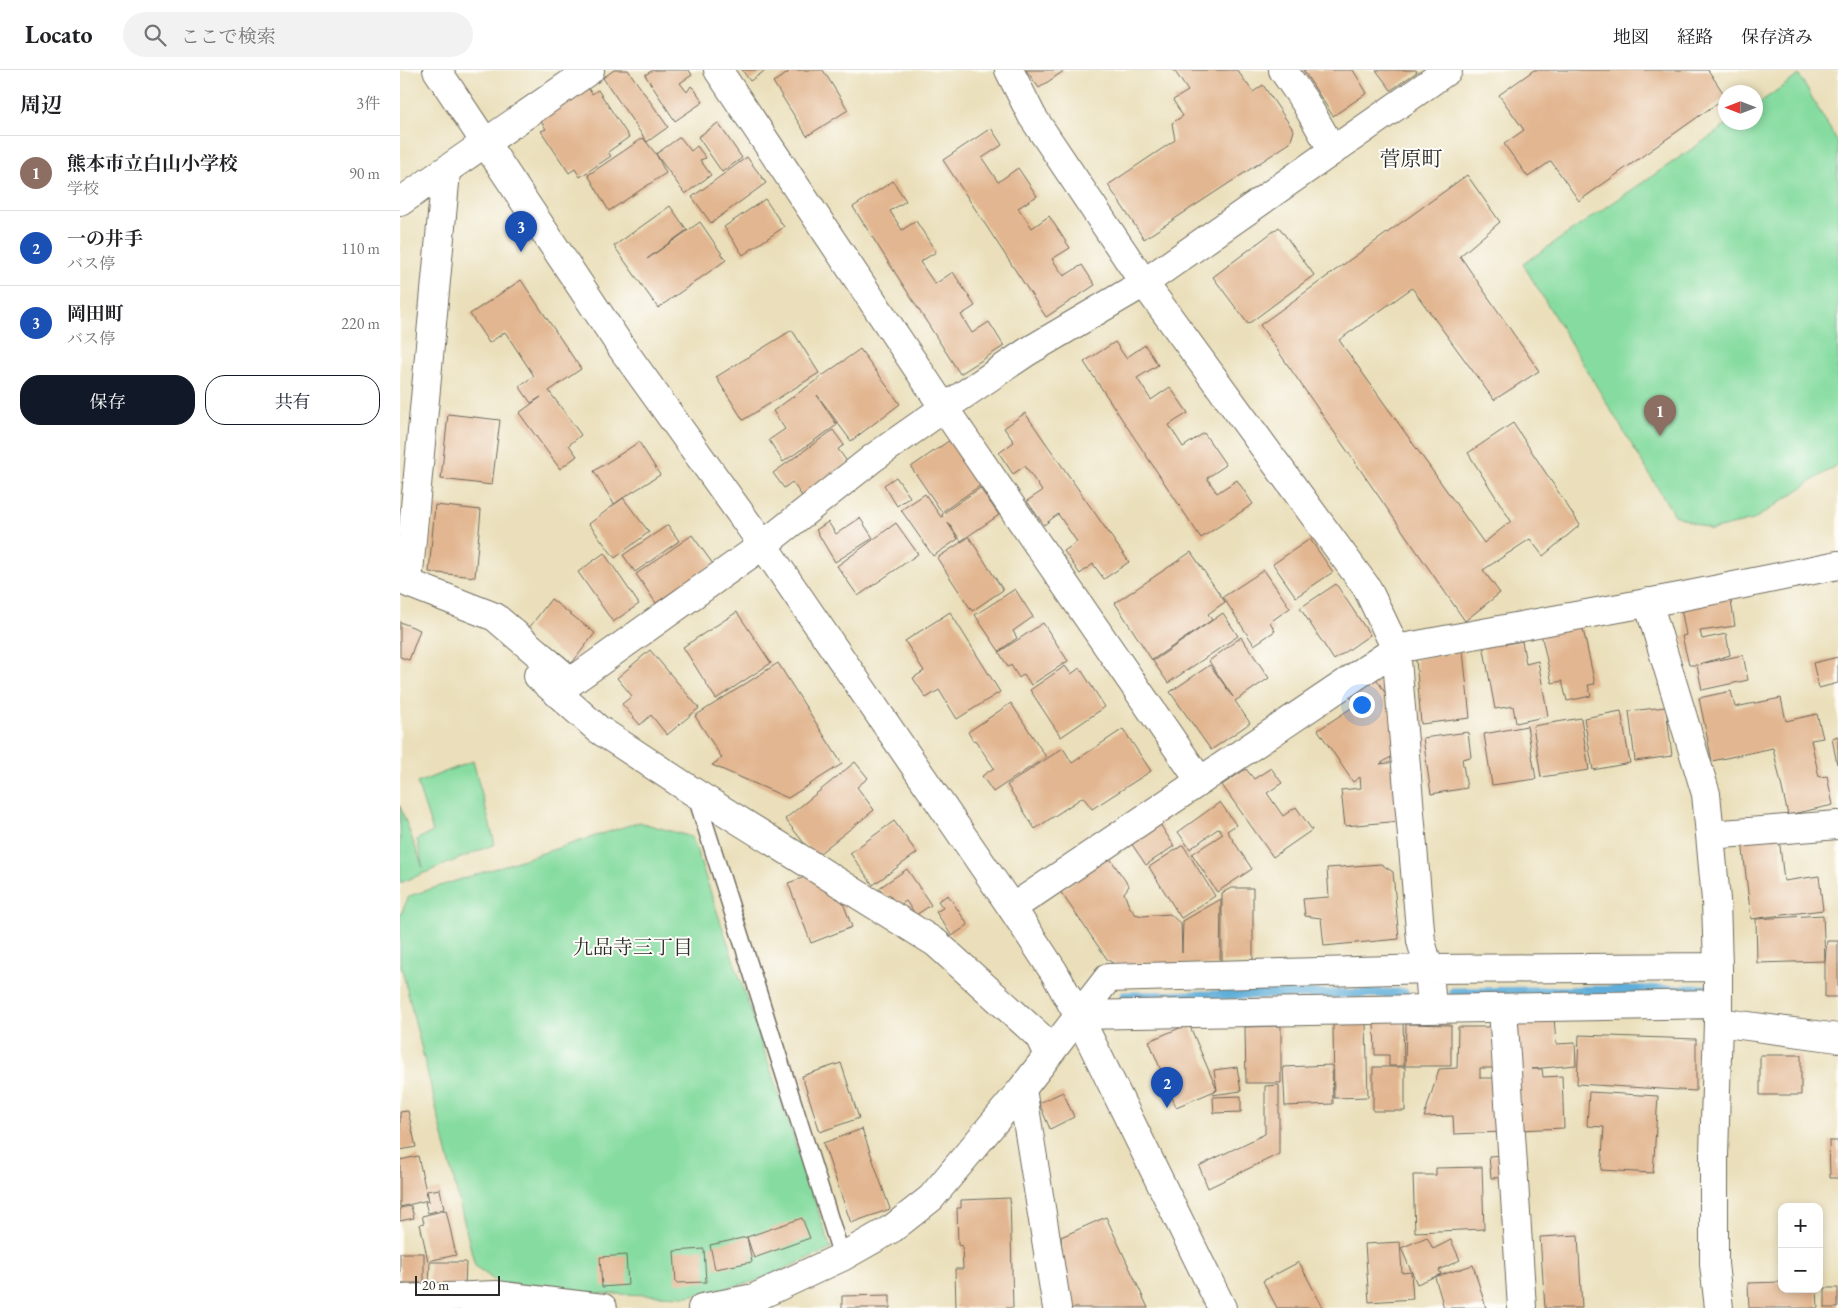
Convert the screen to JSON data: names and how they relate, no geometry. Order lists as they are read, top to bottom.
{
  "districts": ["菅原町", "九品寺三丁目"],
  "scale_bar": "20 m",
  "north": "left",
  "page": {
    "header": "Locato",
    "search": "ここで検索",
    "nav": ["地図", "経路", "保存済み"],
    "heading": ["周辺", "3件"],
    "list": [
      {
        "mark": "1",
        "name": "熊本市立白山小学校",
        "note": "学校",
        "value": "90 m"
      },
      {
        "mark": "2",
        "name": "一の井手",
        "note": "バス停",
        "value": "110 m"
      },
      {
        "mark": "3",
        "name": "岡田町",
        "note": "バス停",
        "value": "220 m"
      }
    ],
    "pins": ["3", "1", "2"],
    "buttons": ["保存", "共有"],
    "map_buttons": ["+", "−"],
    "scale": "20 m"
  }
}
